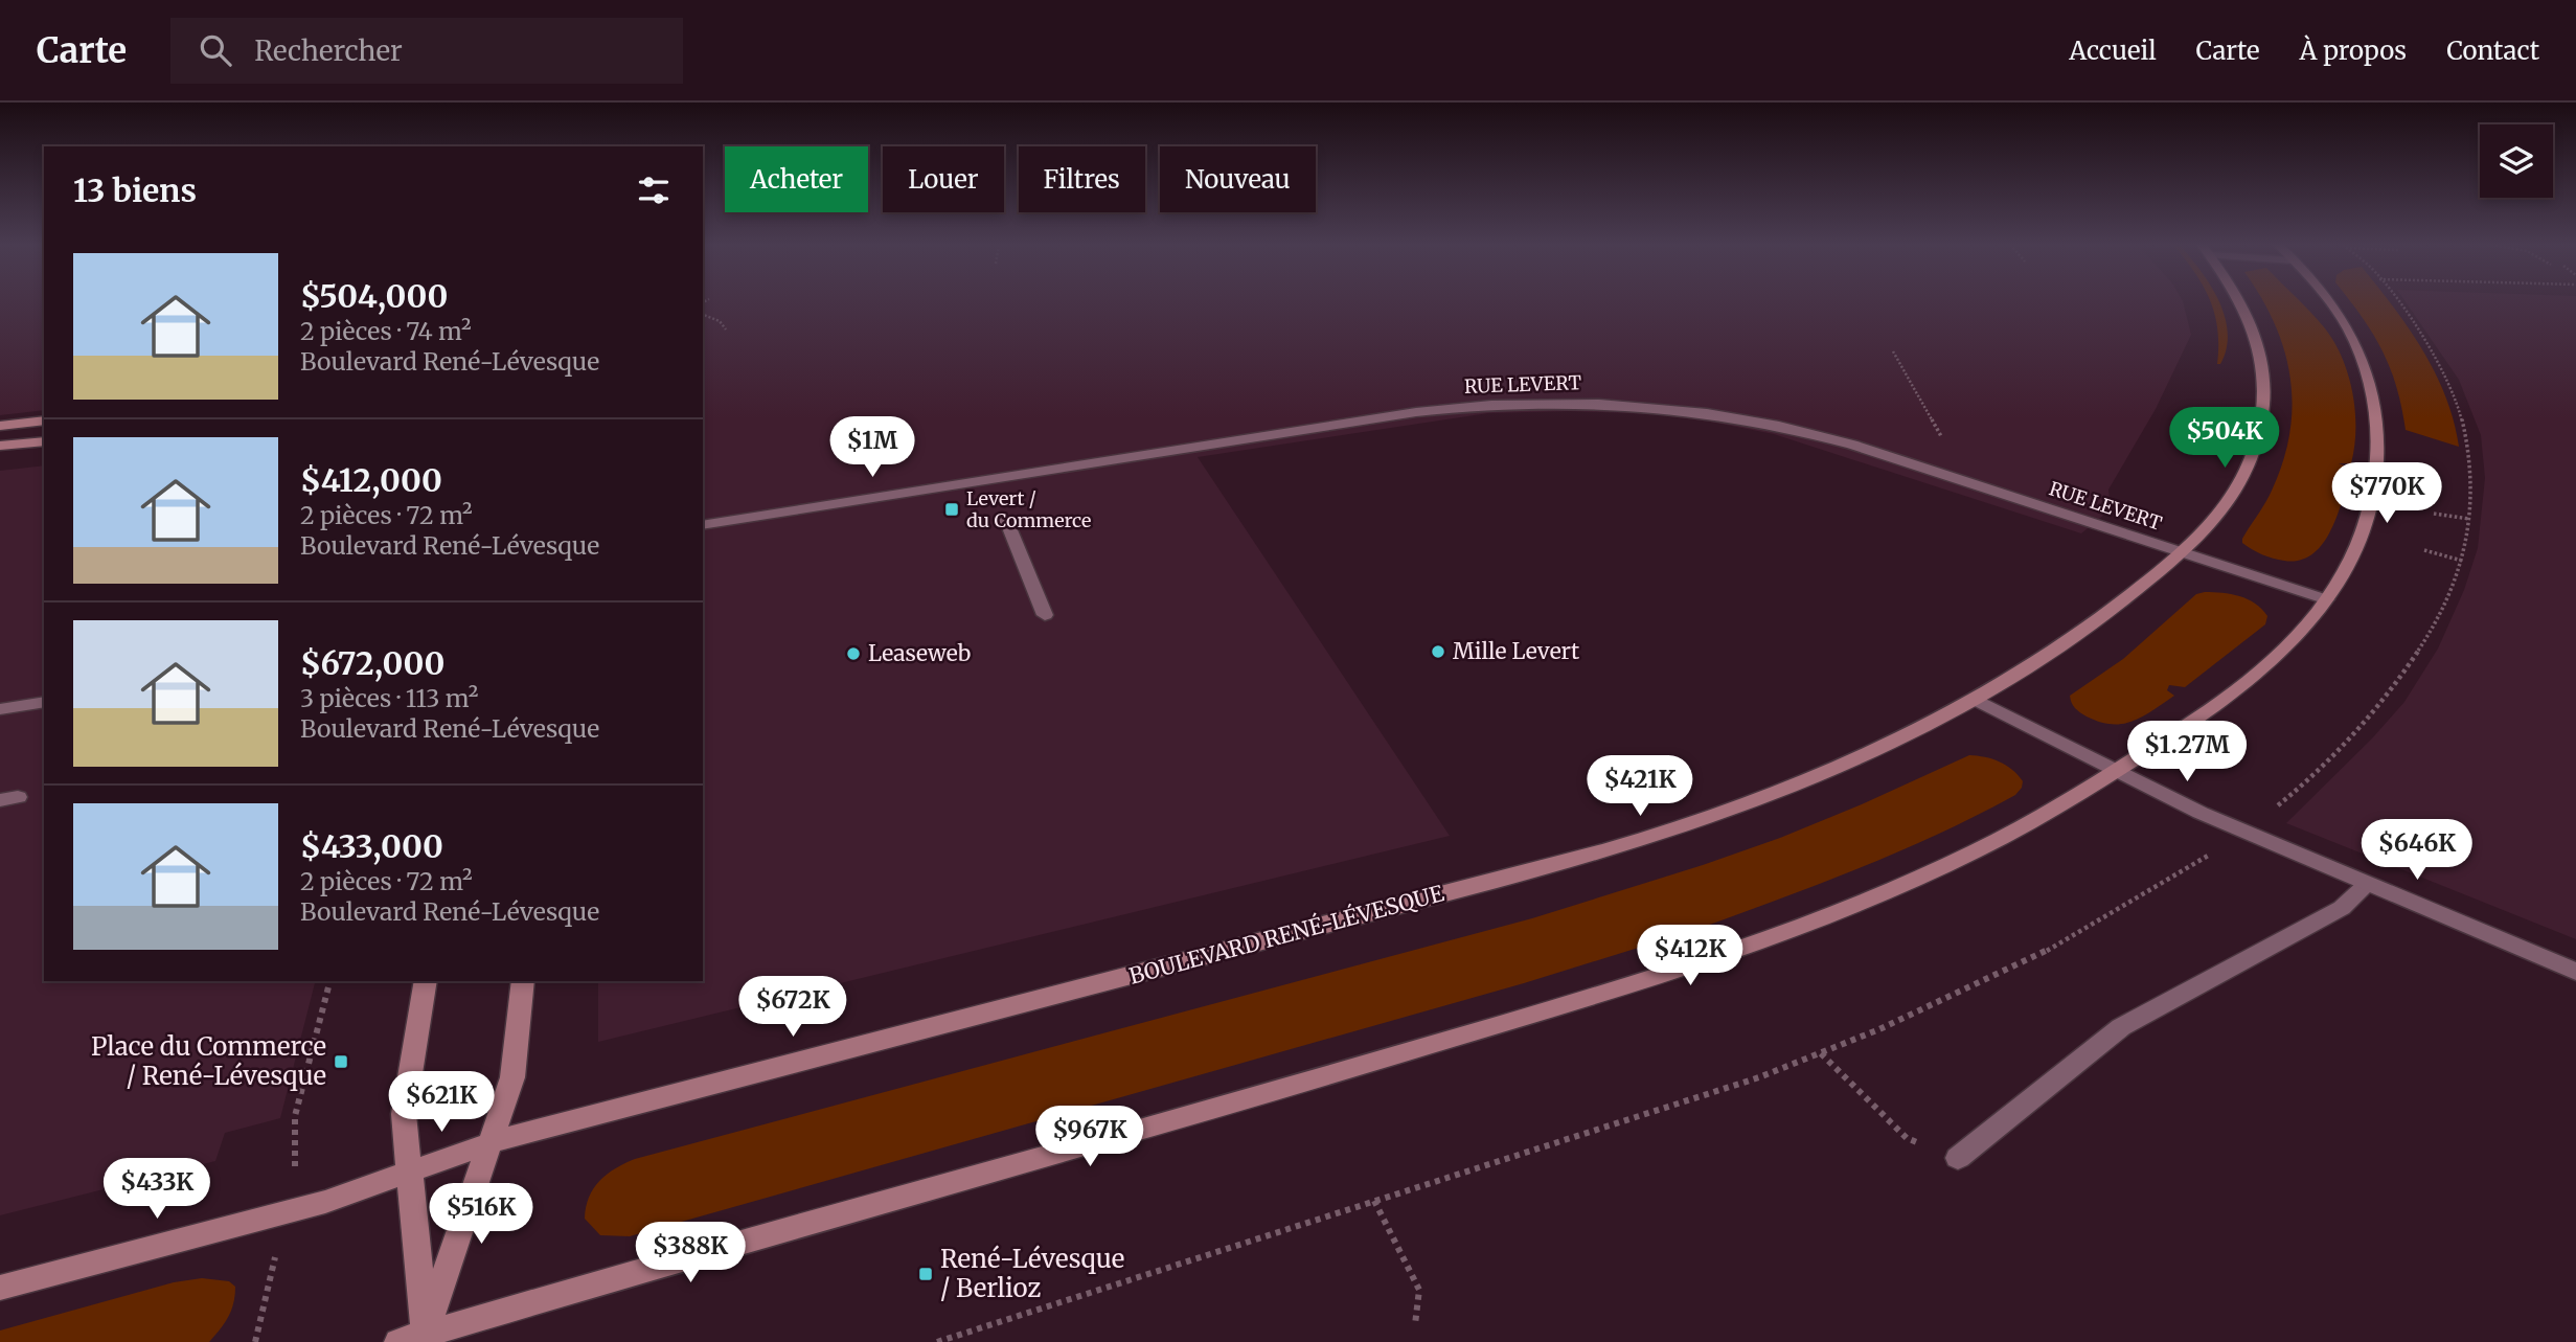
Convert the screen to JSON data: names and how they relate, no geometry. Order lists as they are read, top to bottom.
{
  "streets": {
    "street": ["RUE LEVERT", "BOULEVARD RENÉ-LÉVESQUE"]
  },
  "crossings": [
    ["RUE LEVERT", "BOULEVARD RENÉ-LÉVESQUE"]
  ],
  "places": {
    "transit": ["Levert / du Commerce", "Place du Commerce / René-Lévesque", "René-Lévesque / Berlioz"],
    "other": ["Mille Levert", "Leaseweb"]
  },
  "page": {
    "header": "Carte",
    "search": "Rechercher",
    "nav": [
      "Accueil",
      "Carte",
      "À propos",
      "Contact"
    ],
    "chip": [
      "Acheter",
      "Louer",
      "Filtres",
      "Nouveau"
    ],
    "heading": "13 biens",
    "list": [
      {
        "name": "$504,000",
        "note": "2 pièces · 74 m² · Boulevard René-Lévesque"
      },
      {
        "name": "$412,000",
        "note": "2 pièces · 72 m² · Boulevard René-Lévesque"
      },
      {
        "name": "$672,000",
        "note": "3 pièces · 113 m² · Boulevard René-Lévesque"
      },
      {
        "name": "$433,000",
        "note": "2 pièces · 72 m² · Boulevard René-Lévesque"
      }
    ],
    "price": [
      "$504K",
      "$1M",
      "$770K",
      "$1.27M",
      "$421K",
      "$646K",
      "$412K",
      "$672K",
      "$621K",
      "$967K",
      "$433K",
      "$516K",
      "$388K"
    ]
  }
}
